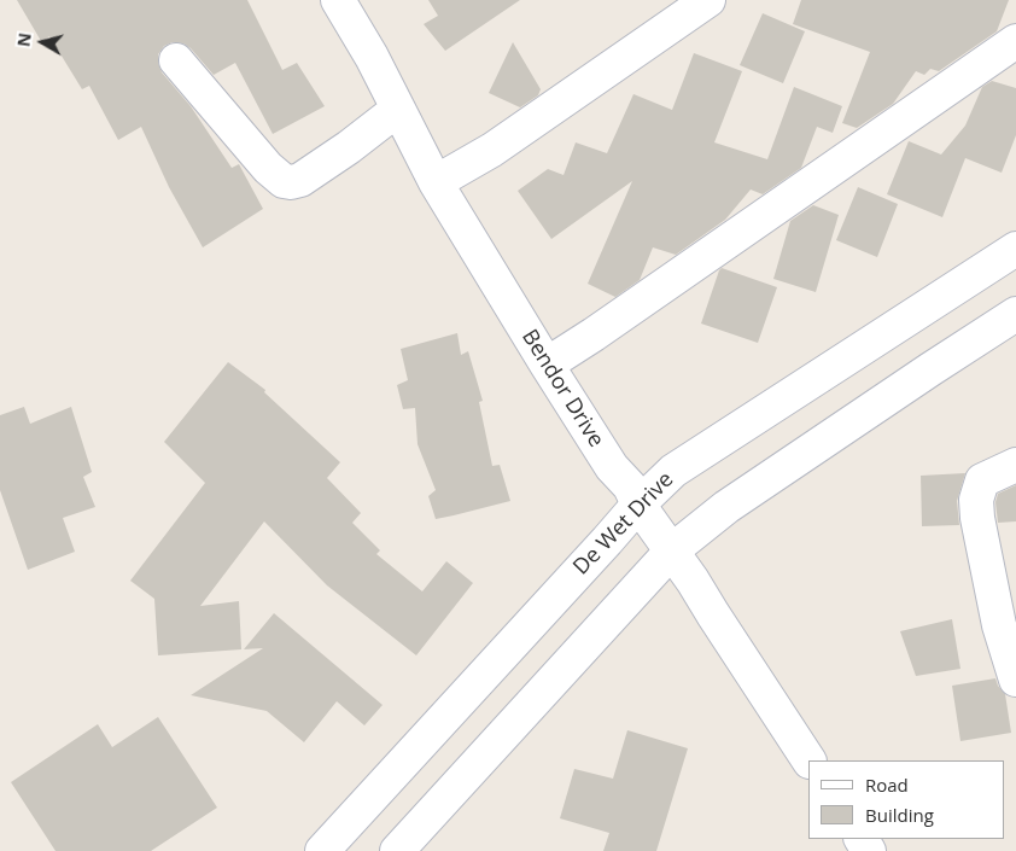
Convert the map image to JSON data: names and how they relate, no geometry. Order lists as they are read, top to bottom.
{
  "streets": {
    "street": ["Bendor Drive", "De Wet Drive"]
  },
  "crossings": [
    ["Bendor Drive", "De Wet Drive"]
  ],
  "legend": ["Road", "Building"],
  "north": "left"
}
